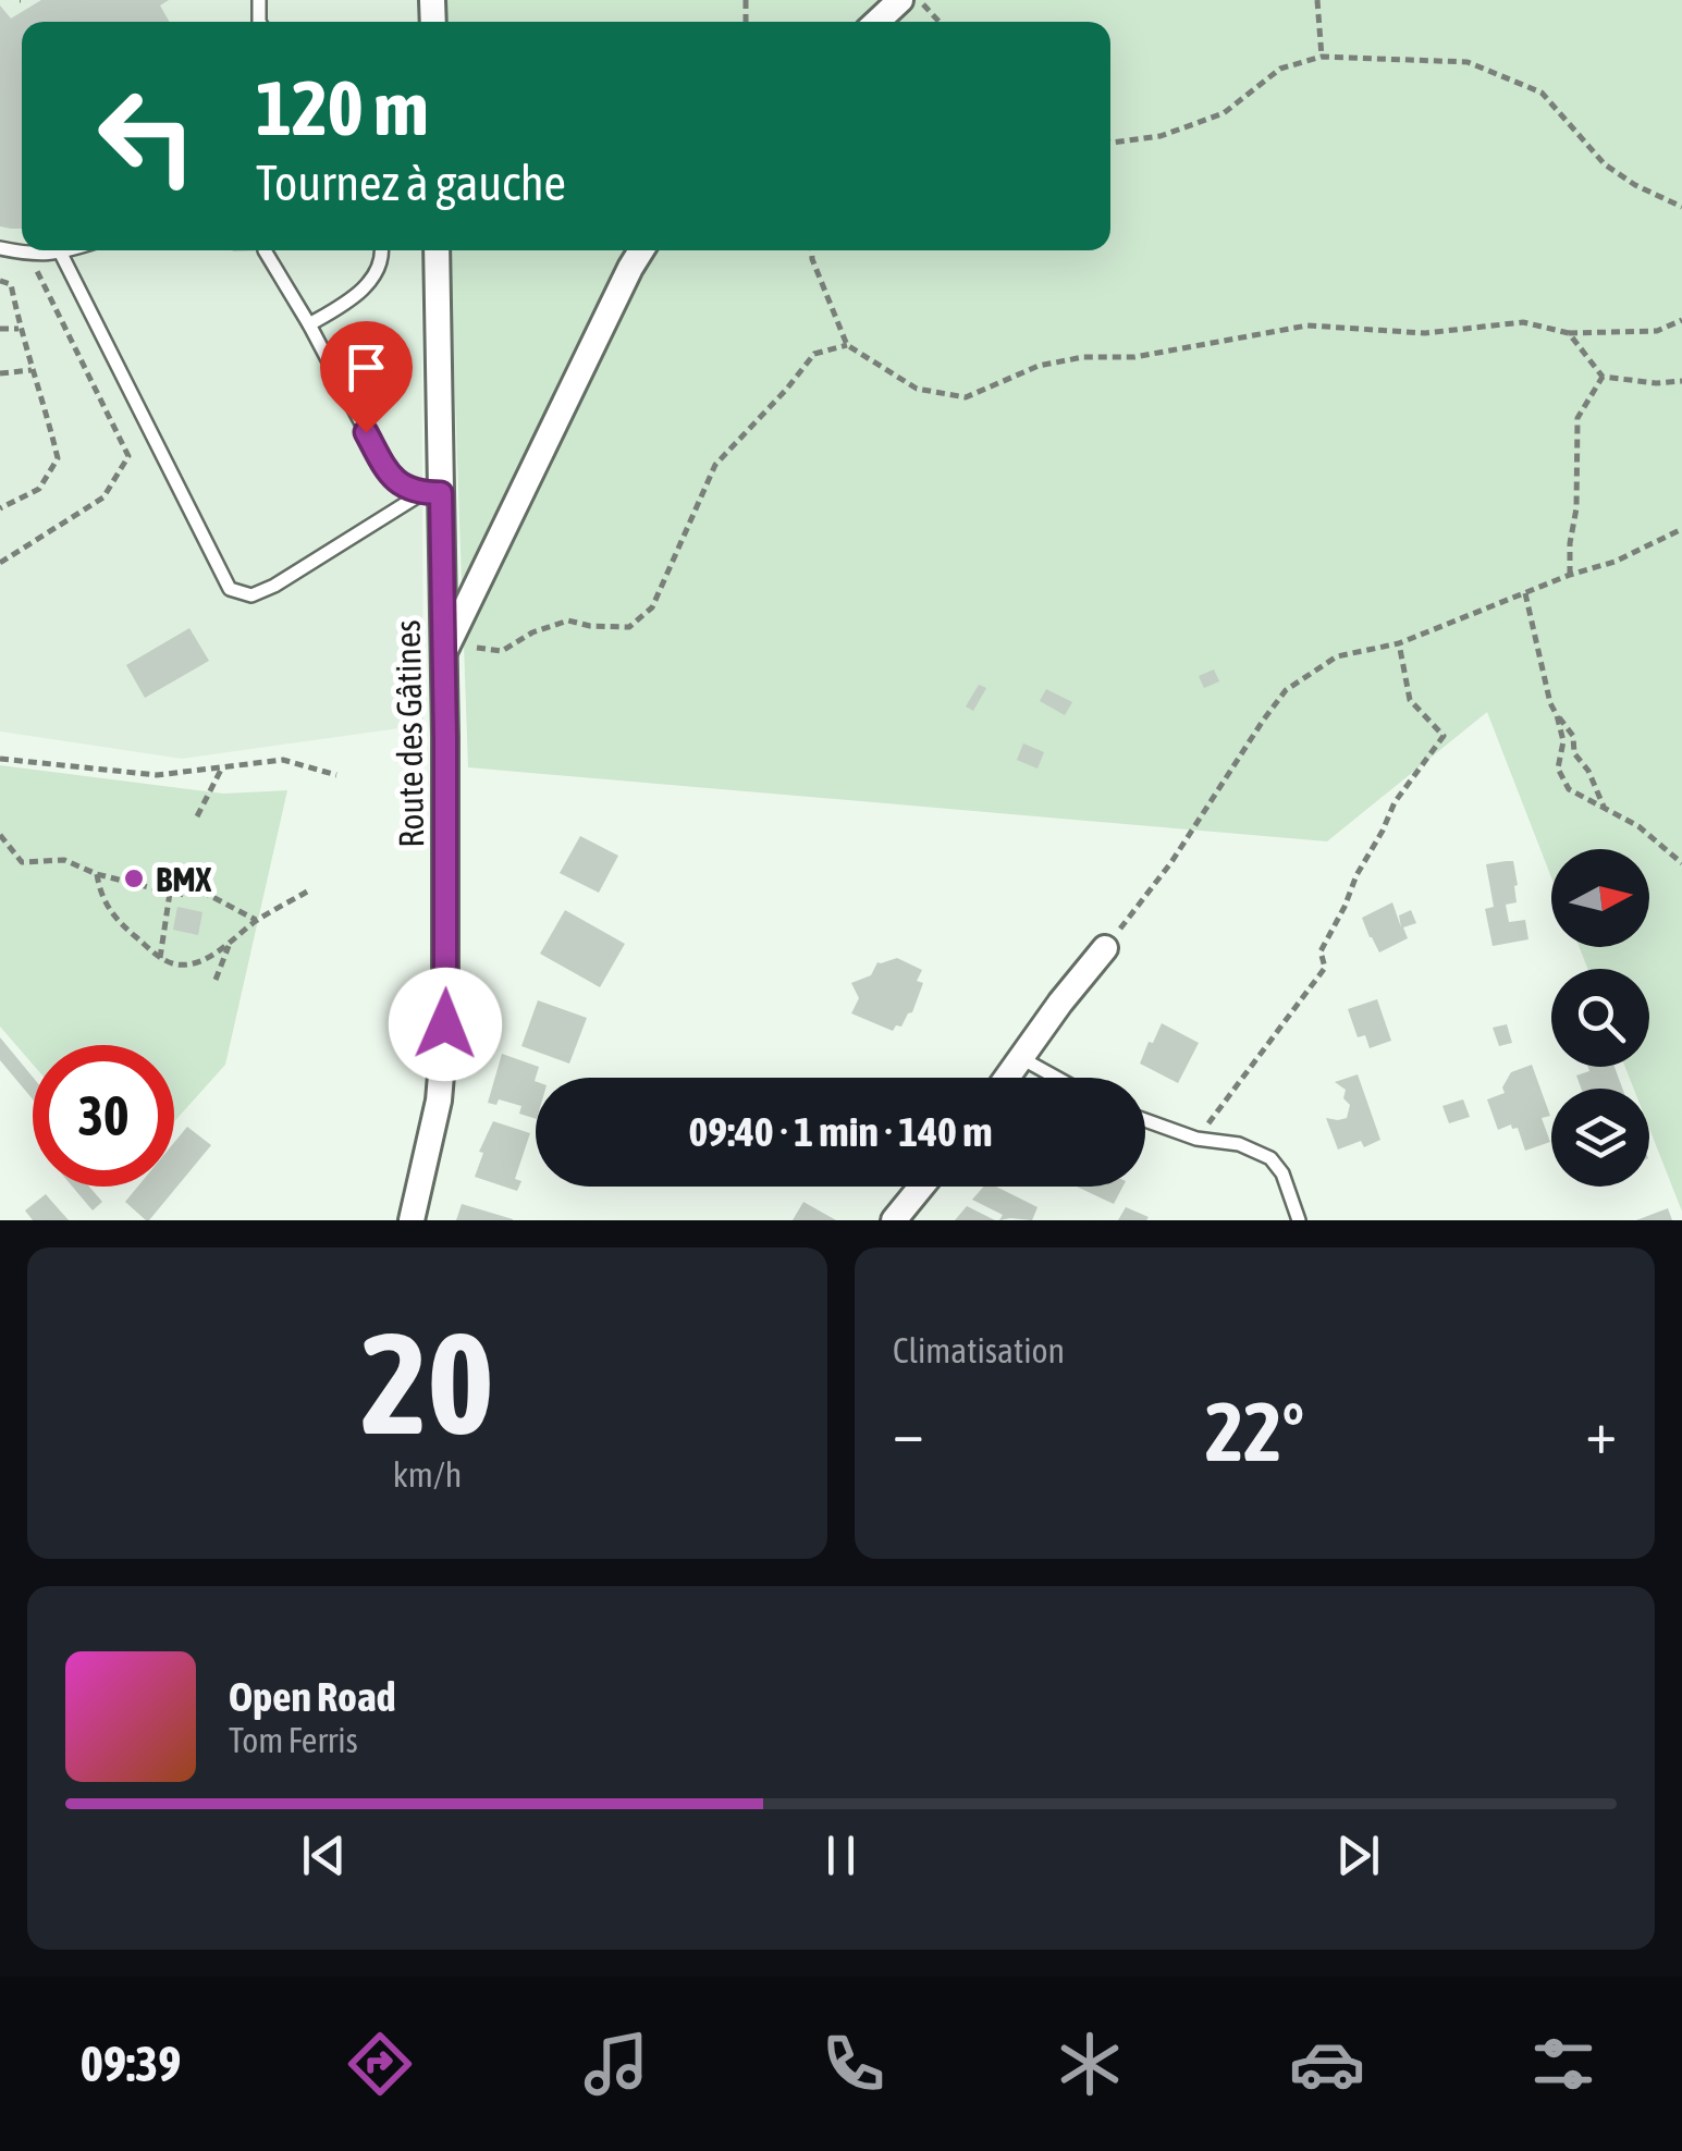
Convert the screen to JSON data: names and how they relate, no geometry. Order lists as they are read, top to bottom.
{
  "streets": {
    "street": ["Route des Gâtines"]
  },
  "places": ["BMX"],
  "north": "right",
  "page": {
    "turn": ["120 m", "Tournez à gauche"],
    "limit": "30",
    "trip": "09:40 · 1 min · 140 m",
    "tile": [
      ["20", "km/h"],
      "Climatisation"
    ],
    "heat": ["−", "22°", "+"],
    "song": ["Open Road", "Tom Ferris"],
    "tabs": "09:39"
  }
}
